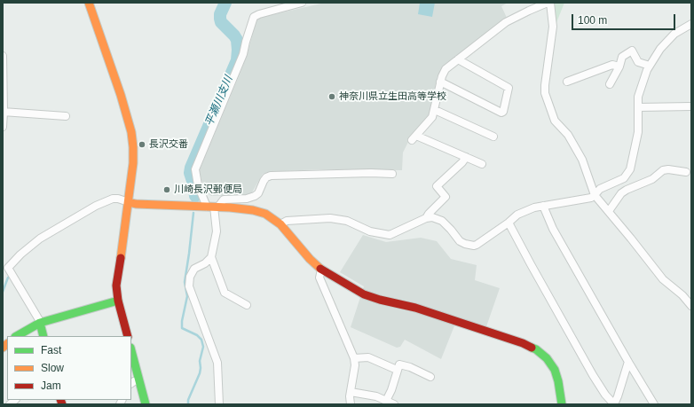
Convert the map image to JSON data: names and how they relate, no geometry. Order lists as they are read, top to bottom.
{
  "water": ["平瀬川支川"],
  "places": ["神奈川県立生田高等学校", "長沢交番", "川崎長沢郵便局"],
  "legend": ["Fast", "Slow", "Jam"],
  "scale_bar": "100 m"
}
